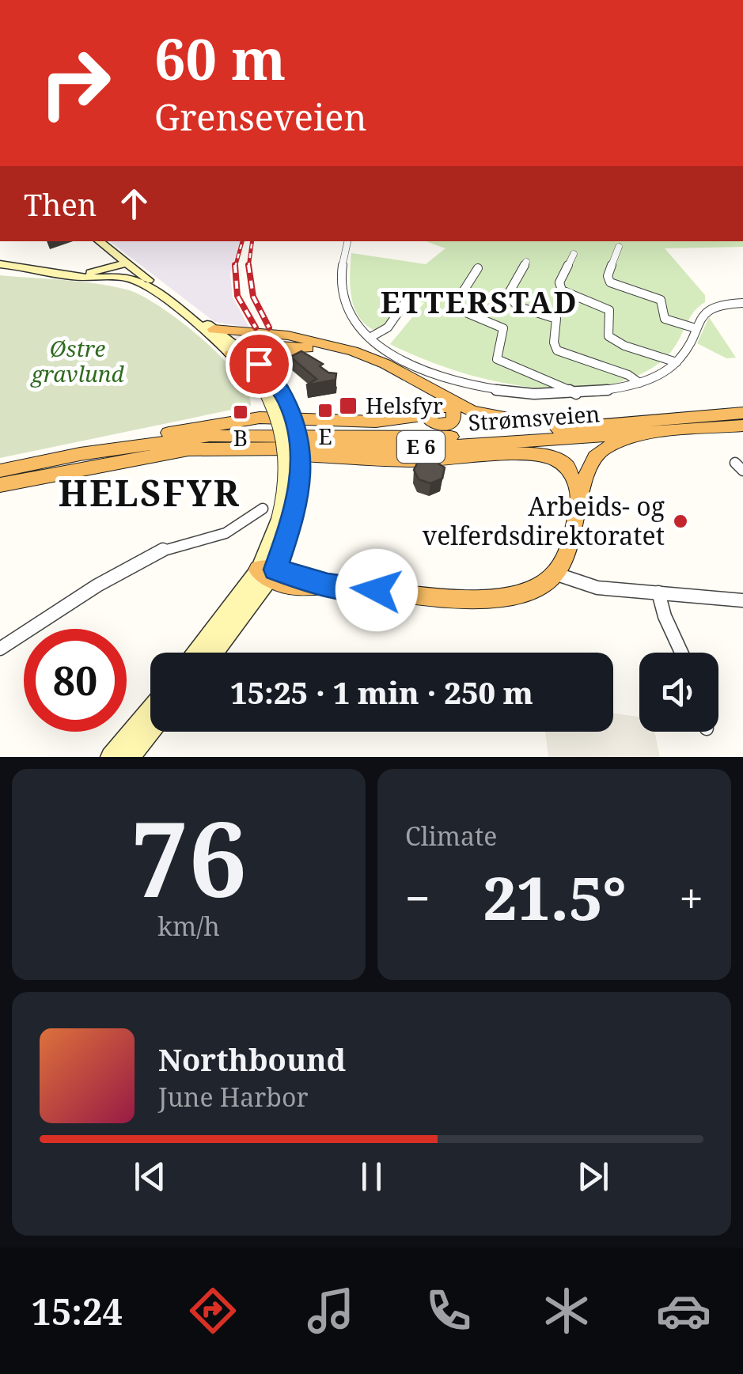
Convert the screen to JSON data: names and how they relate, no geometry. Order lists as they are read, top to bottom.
{
  "streets": {
    "highway": ["Strømsveien", "E 6"]
  },
  "districts": ["ETTERSTAD", "HELSFYR"],
  "parks": ["Østre gravlund"],
  "places": {
    "transit": ["Helsfyr", "E", "B"],
    "other": ["Arbeids- og velferdsdirektoratet"]
  },
  "page": {
    "turn": ["60 m", "Grenseveien"],
    "then": "Then",
    "limit": "80",
    "trip": "15:25 · 1 min · 250 m",
    "tile": [
      ["76", "km/h"],
      "Climate"
    ],
    "heat": ["−", "21.5°", "+"],
    "song": ["Northbound", "June Harbor"],
    "tabs": "15:24"
  }
}
